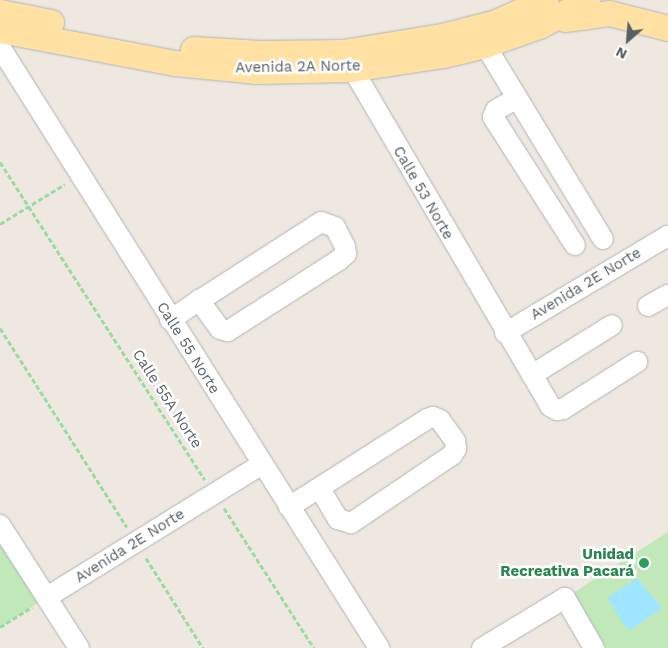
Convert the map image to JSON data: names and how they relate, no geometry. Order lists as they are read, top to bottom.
{
  "streets": {
    "main road": ["Avenida 2A Norte"],
    "street": ["Calle 53 Norte", "Avenida 2E Norte", "Calle 55 Norte"],
    "path": ["Calle 55A Norte"]
  },
  "crossings": [
    ["Avenida 2A Norte", "Calle 53 Norte"],
    ["Calle 53 Norte", "Avenida 2E Norte"],
    ["Avenida 2E Norte", "Calle 55 Norte"],
    ["Avenida 2E Norte", "Calle 55A Norte"]
  ],
  "places": ["Unidad Recreativa Pacará"],
  "north": "bottom left"
}
